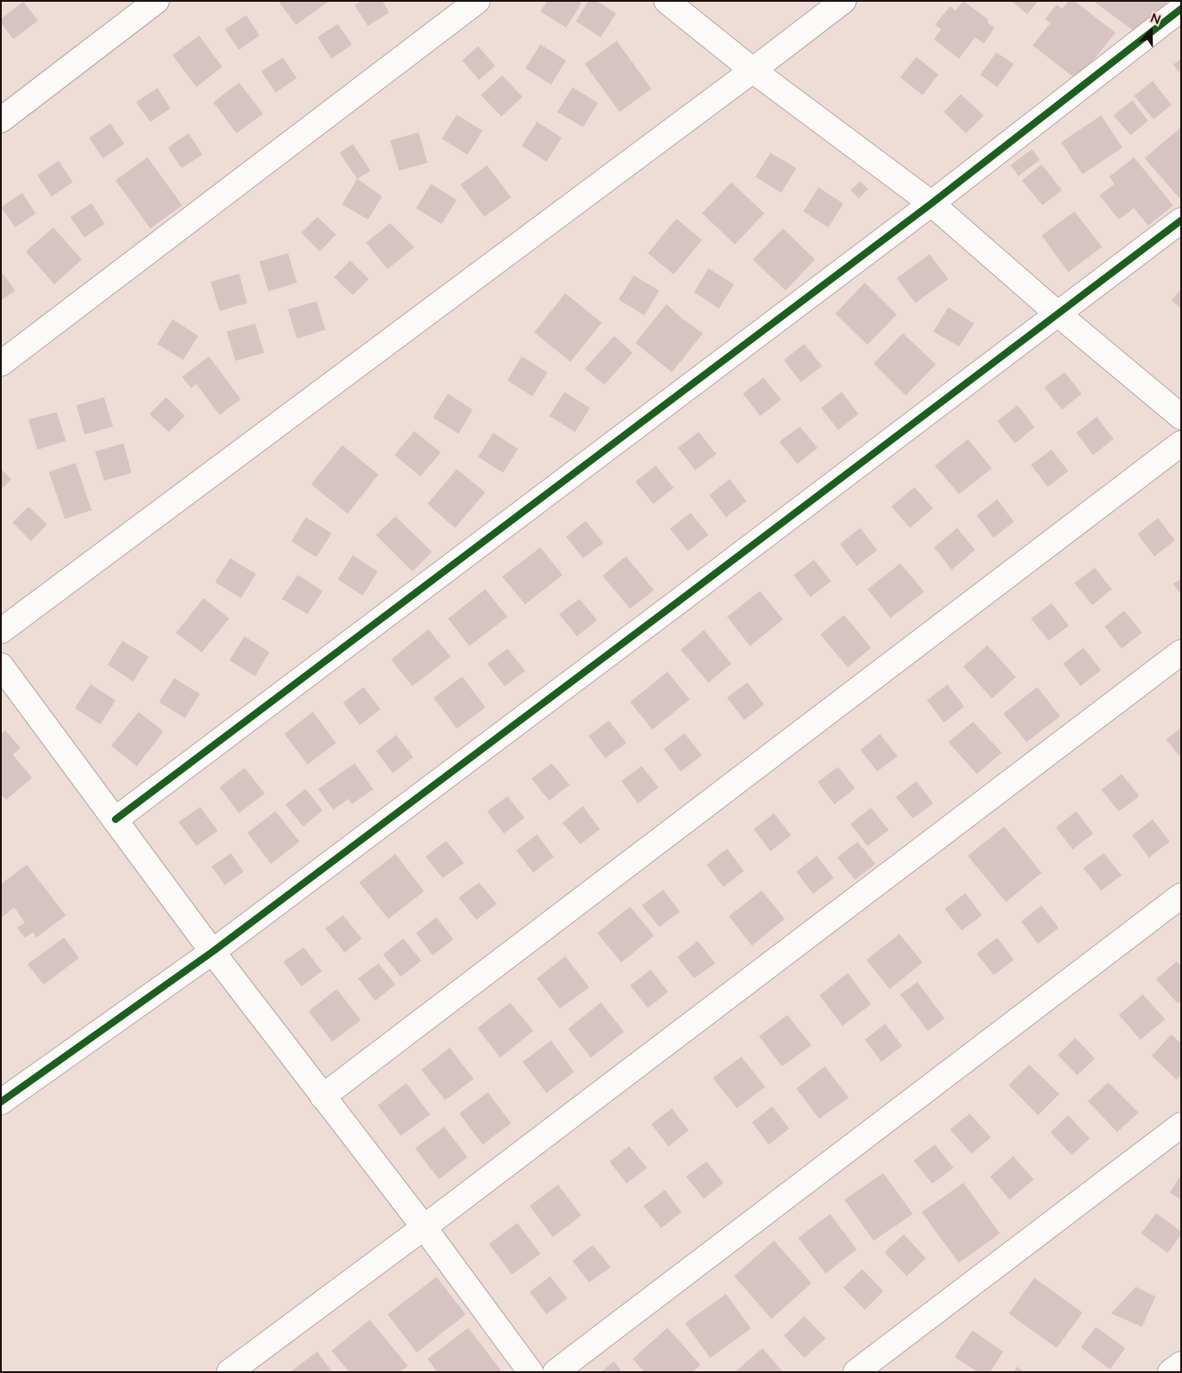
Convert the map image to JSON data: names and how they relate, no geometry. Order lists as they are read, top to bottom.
{
  "north": "top"
}
